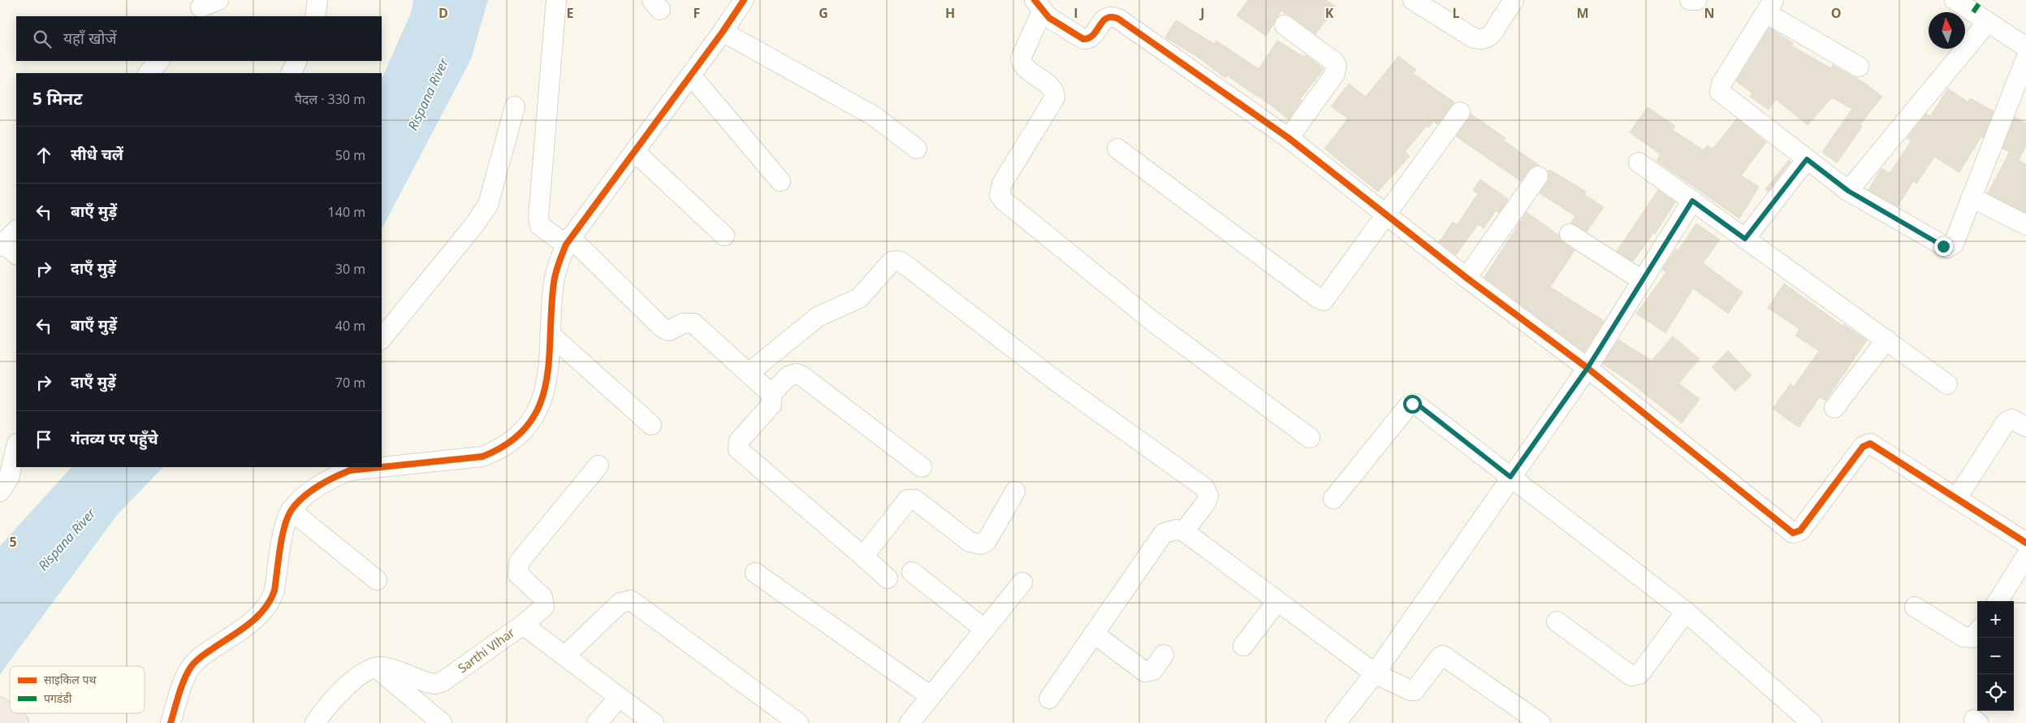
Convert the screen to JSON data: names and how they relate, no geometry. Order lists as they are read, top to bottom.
{
  "streets": {
    "street": ["Sarthi VIhar"]
  },
  "water": ["Rispana River"],
  "legend": ["साइकिल पथ", "पगडंडी"],
  "north": "top",
  "page": {
    "search": "यहाँ खोजें",
    "heading": ["5 मिनट", "पैदल · 330 m"],
    "list": [
      ["सीधे चलें", "50 m"],
      ["बाएँ मुड़ें", "140 m"],
      ["दाएँ मुड़ें", "30 m"],
      ["बाएँ मुड़ें", "40 m"],
      ["दाएँ मुड़ें", "70 m"],
      "गंतव्य पर पहुँचे"
    ],
    "map_buttons": ["+", "−"]
  },
  "grid": {
    "columns": [
      "D",
      "E",
      "F",
      "G",
      "H",
      "I",
      "J",
      "K",
      "L",
      "M",
      "N",
      "O"
    ],
    "rows": ["5"]
  }
}
